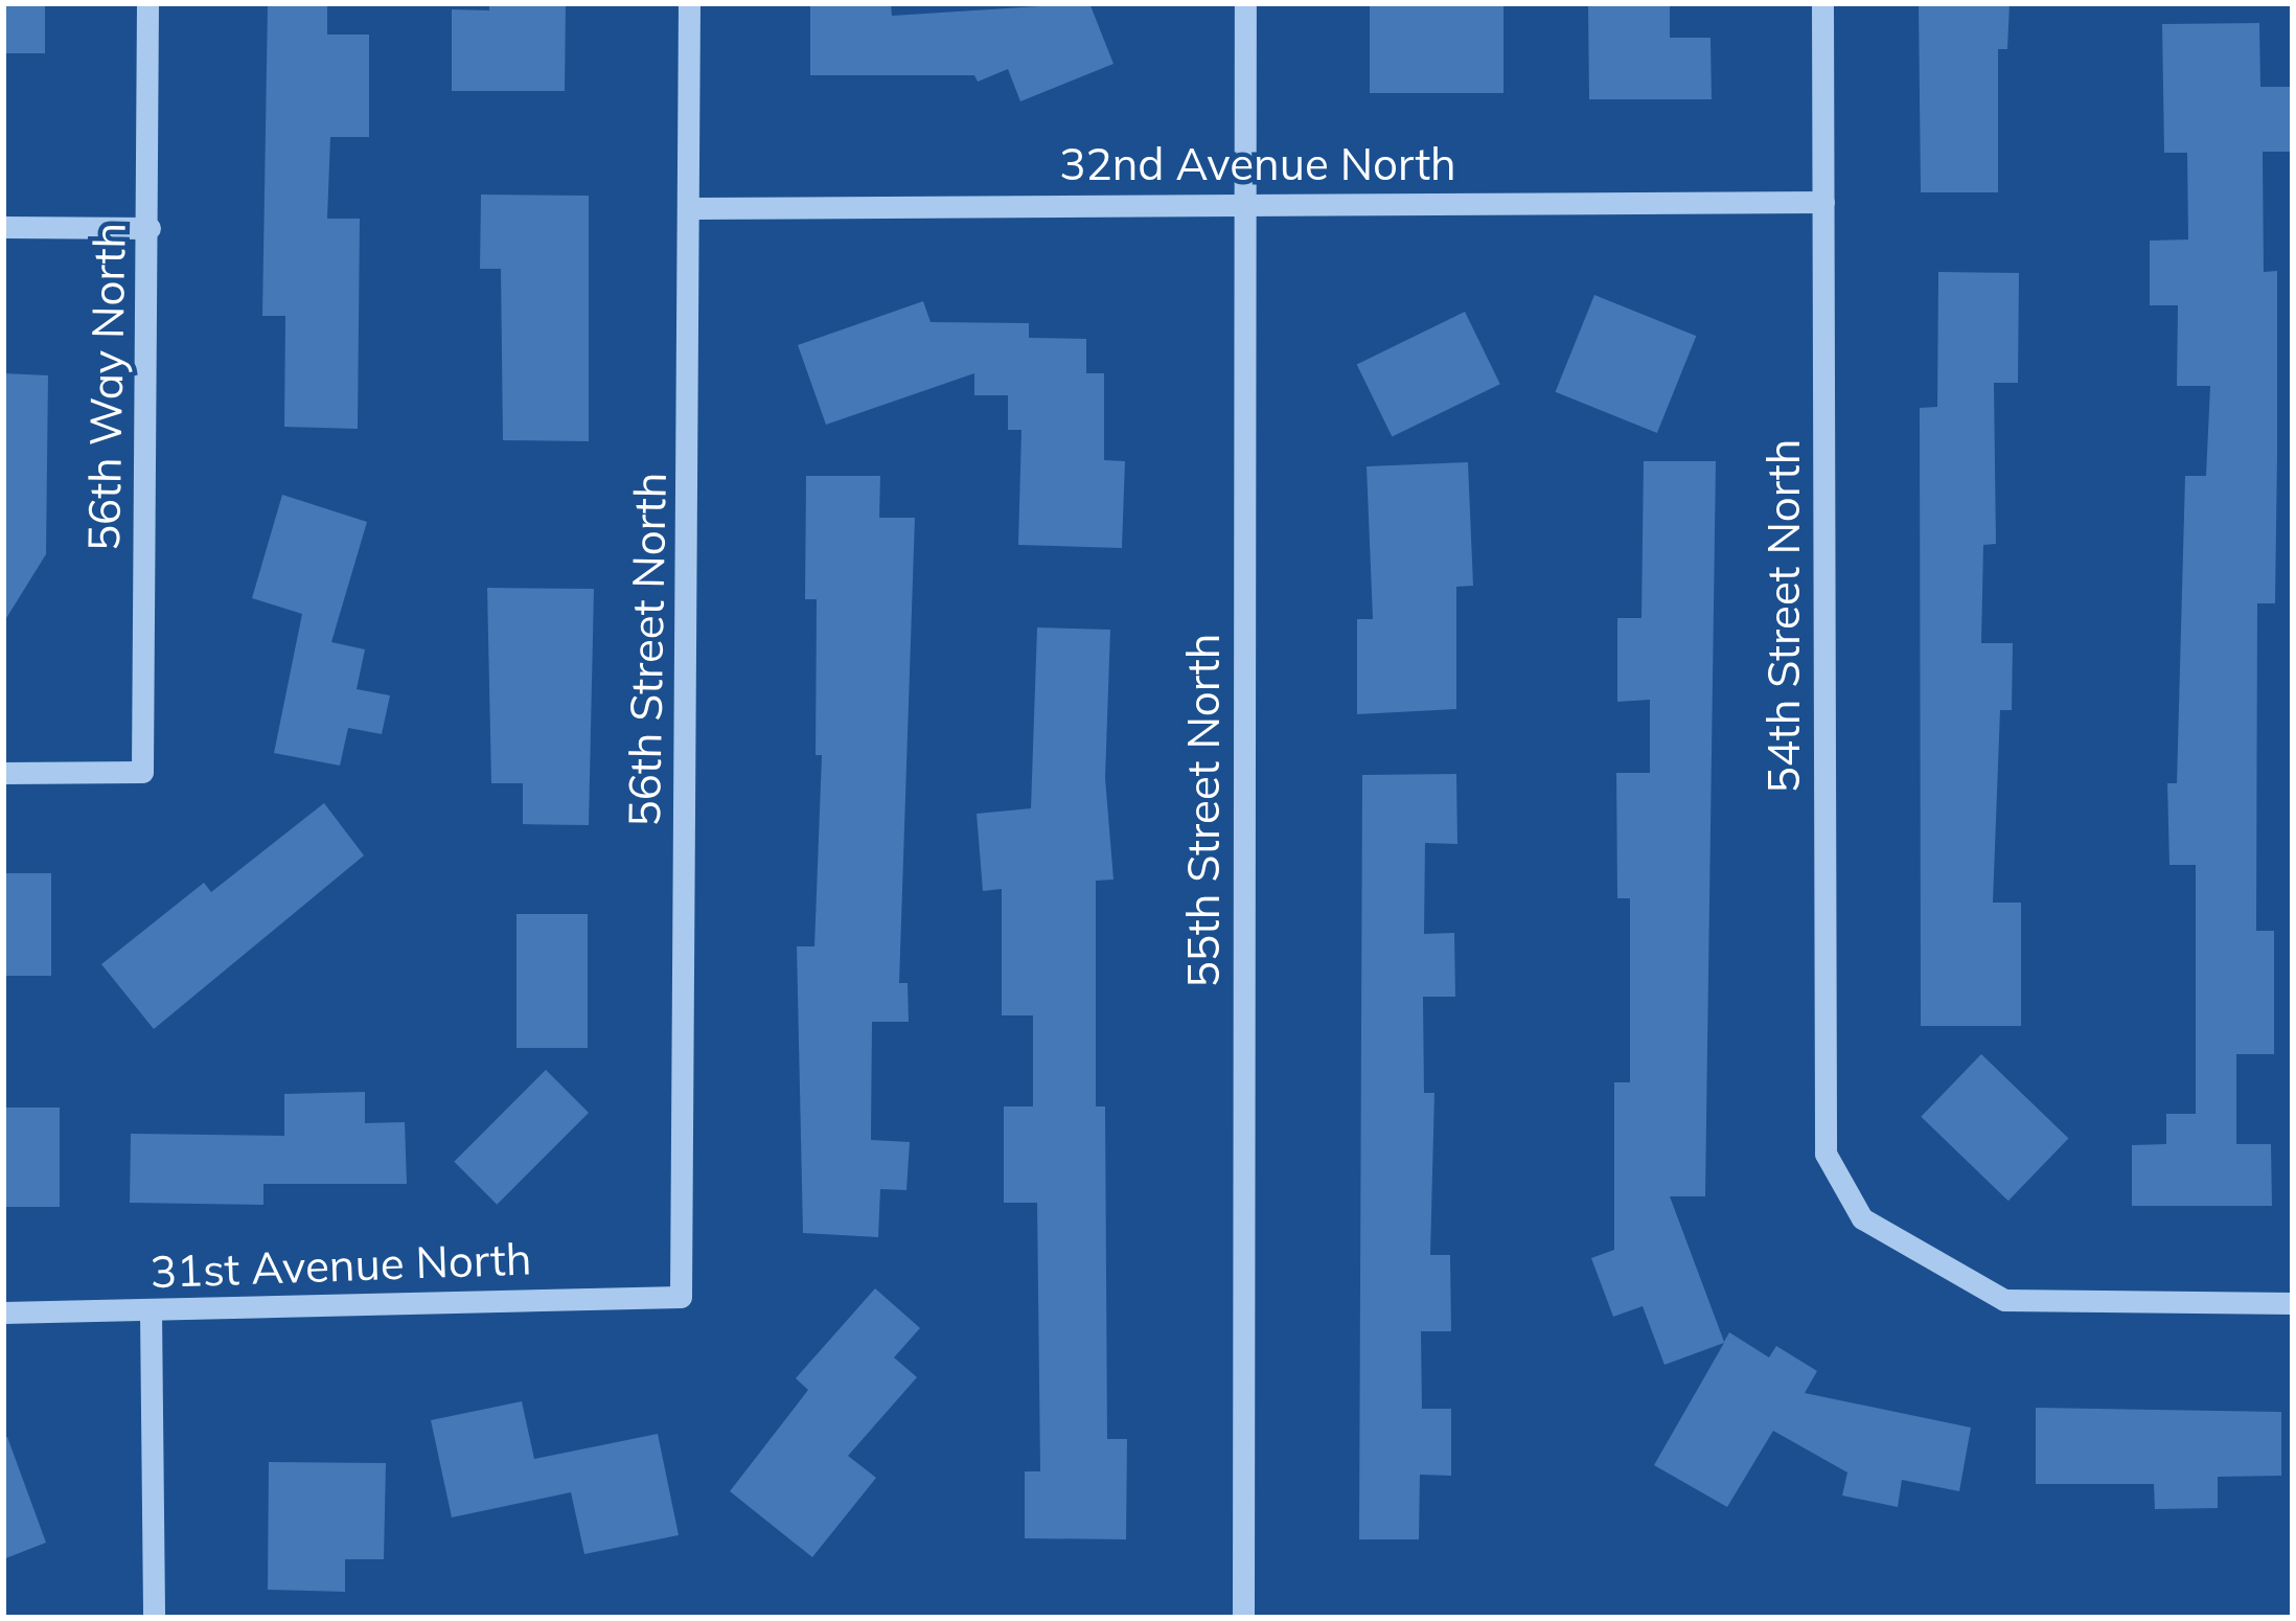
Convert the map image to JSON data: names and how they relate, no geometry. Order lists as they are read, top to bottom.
{
  "streets": {
    "street": [
      "32nd Avenue North",
      "56th Way North",
      "54th Street North",
      "56th Street North",
      "55th Street North",
      "31st Avenue North"
    ]
  },
  "crossings": [
    ["32nd Avenue North", "54th Street North"],
    ["32nd Avenue North", "56th Street North"],
    ["32nd Avenue North", "55th Street North"],
    ["56th Street North", "31st Avenue North"]
  ]
}
